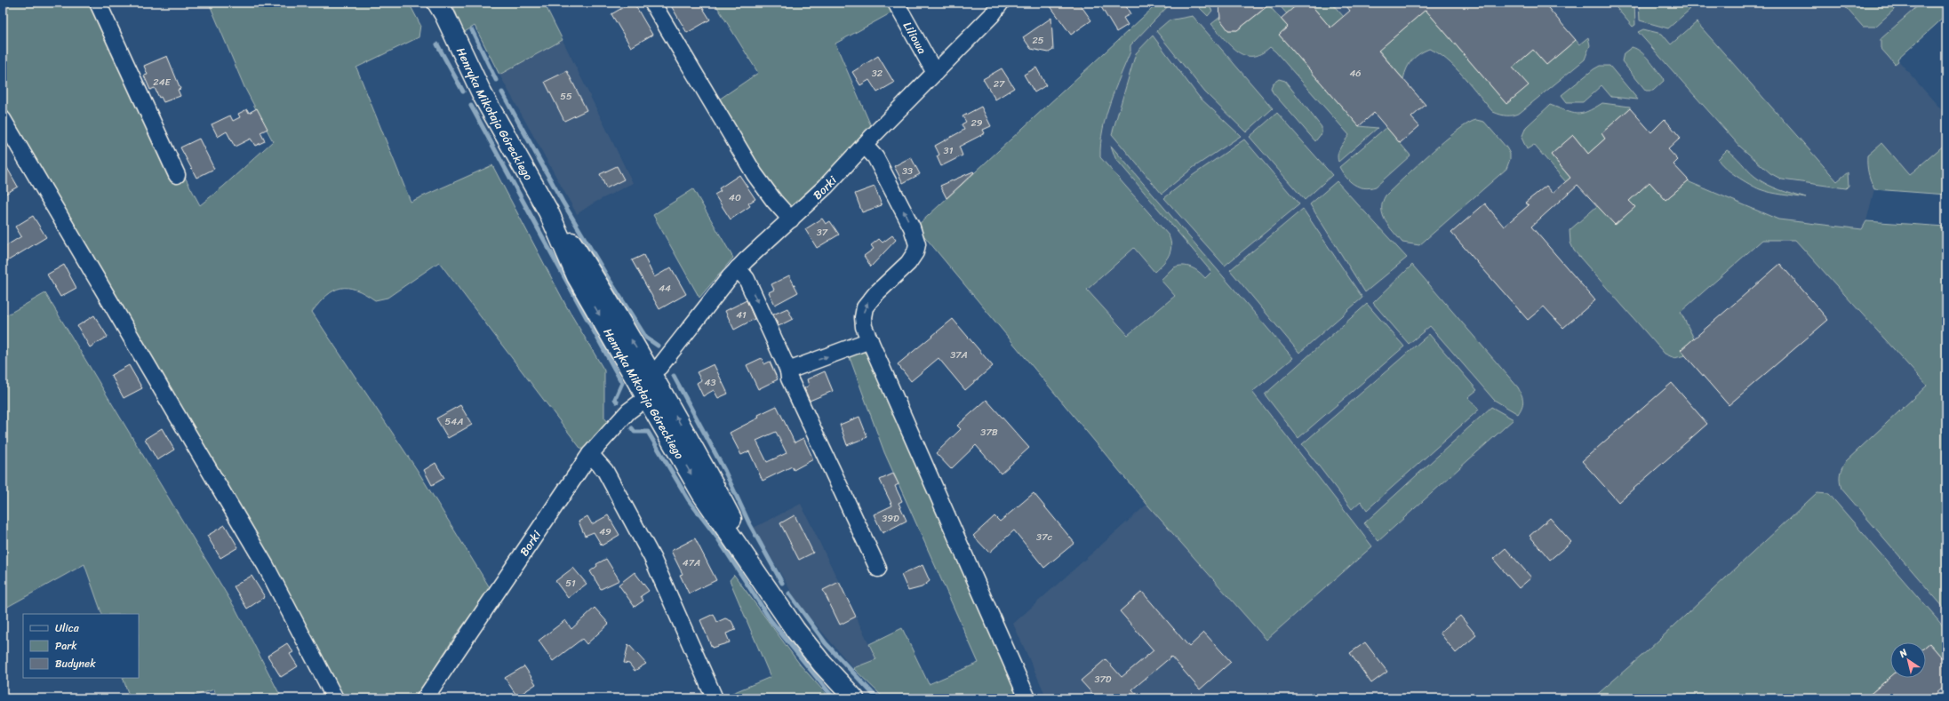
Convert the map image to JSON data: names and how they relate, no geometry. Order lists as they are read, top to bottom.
{
  "streets": {
    "main road": ["Henryka Mikołaja Góreckiego"],
    "street": ["Liliowa", "Borki"]
  },
  "crossings": [
    ["Liliowa", "Borki"],
    ["Henryka Mikołaja Góreckiego", "Borki"]
  ],
  "house_numbers": [
    "25",
    "32",
    "46",
    "24E",
    "27",
    "55",
    "29",
    "31",
    "33",
    "40",
    "37",
    "44",
    "41",
    "37A",
    "43",
    "54A",
    "37B",
    "39D",
    "49",
    "37c",
    "47A",
    "51",
    "37D"
  ],
  "legend": ["Ulica", "Park", "Budynek"],
  "north": "top left"
}
